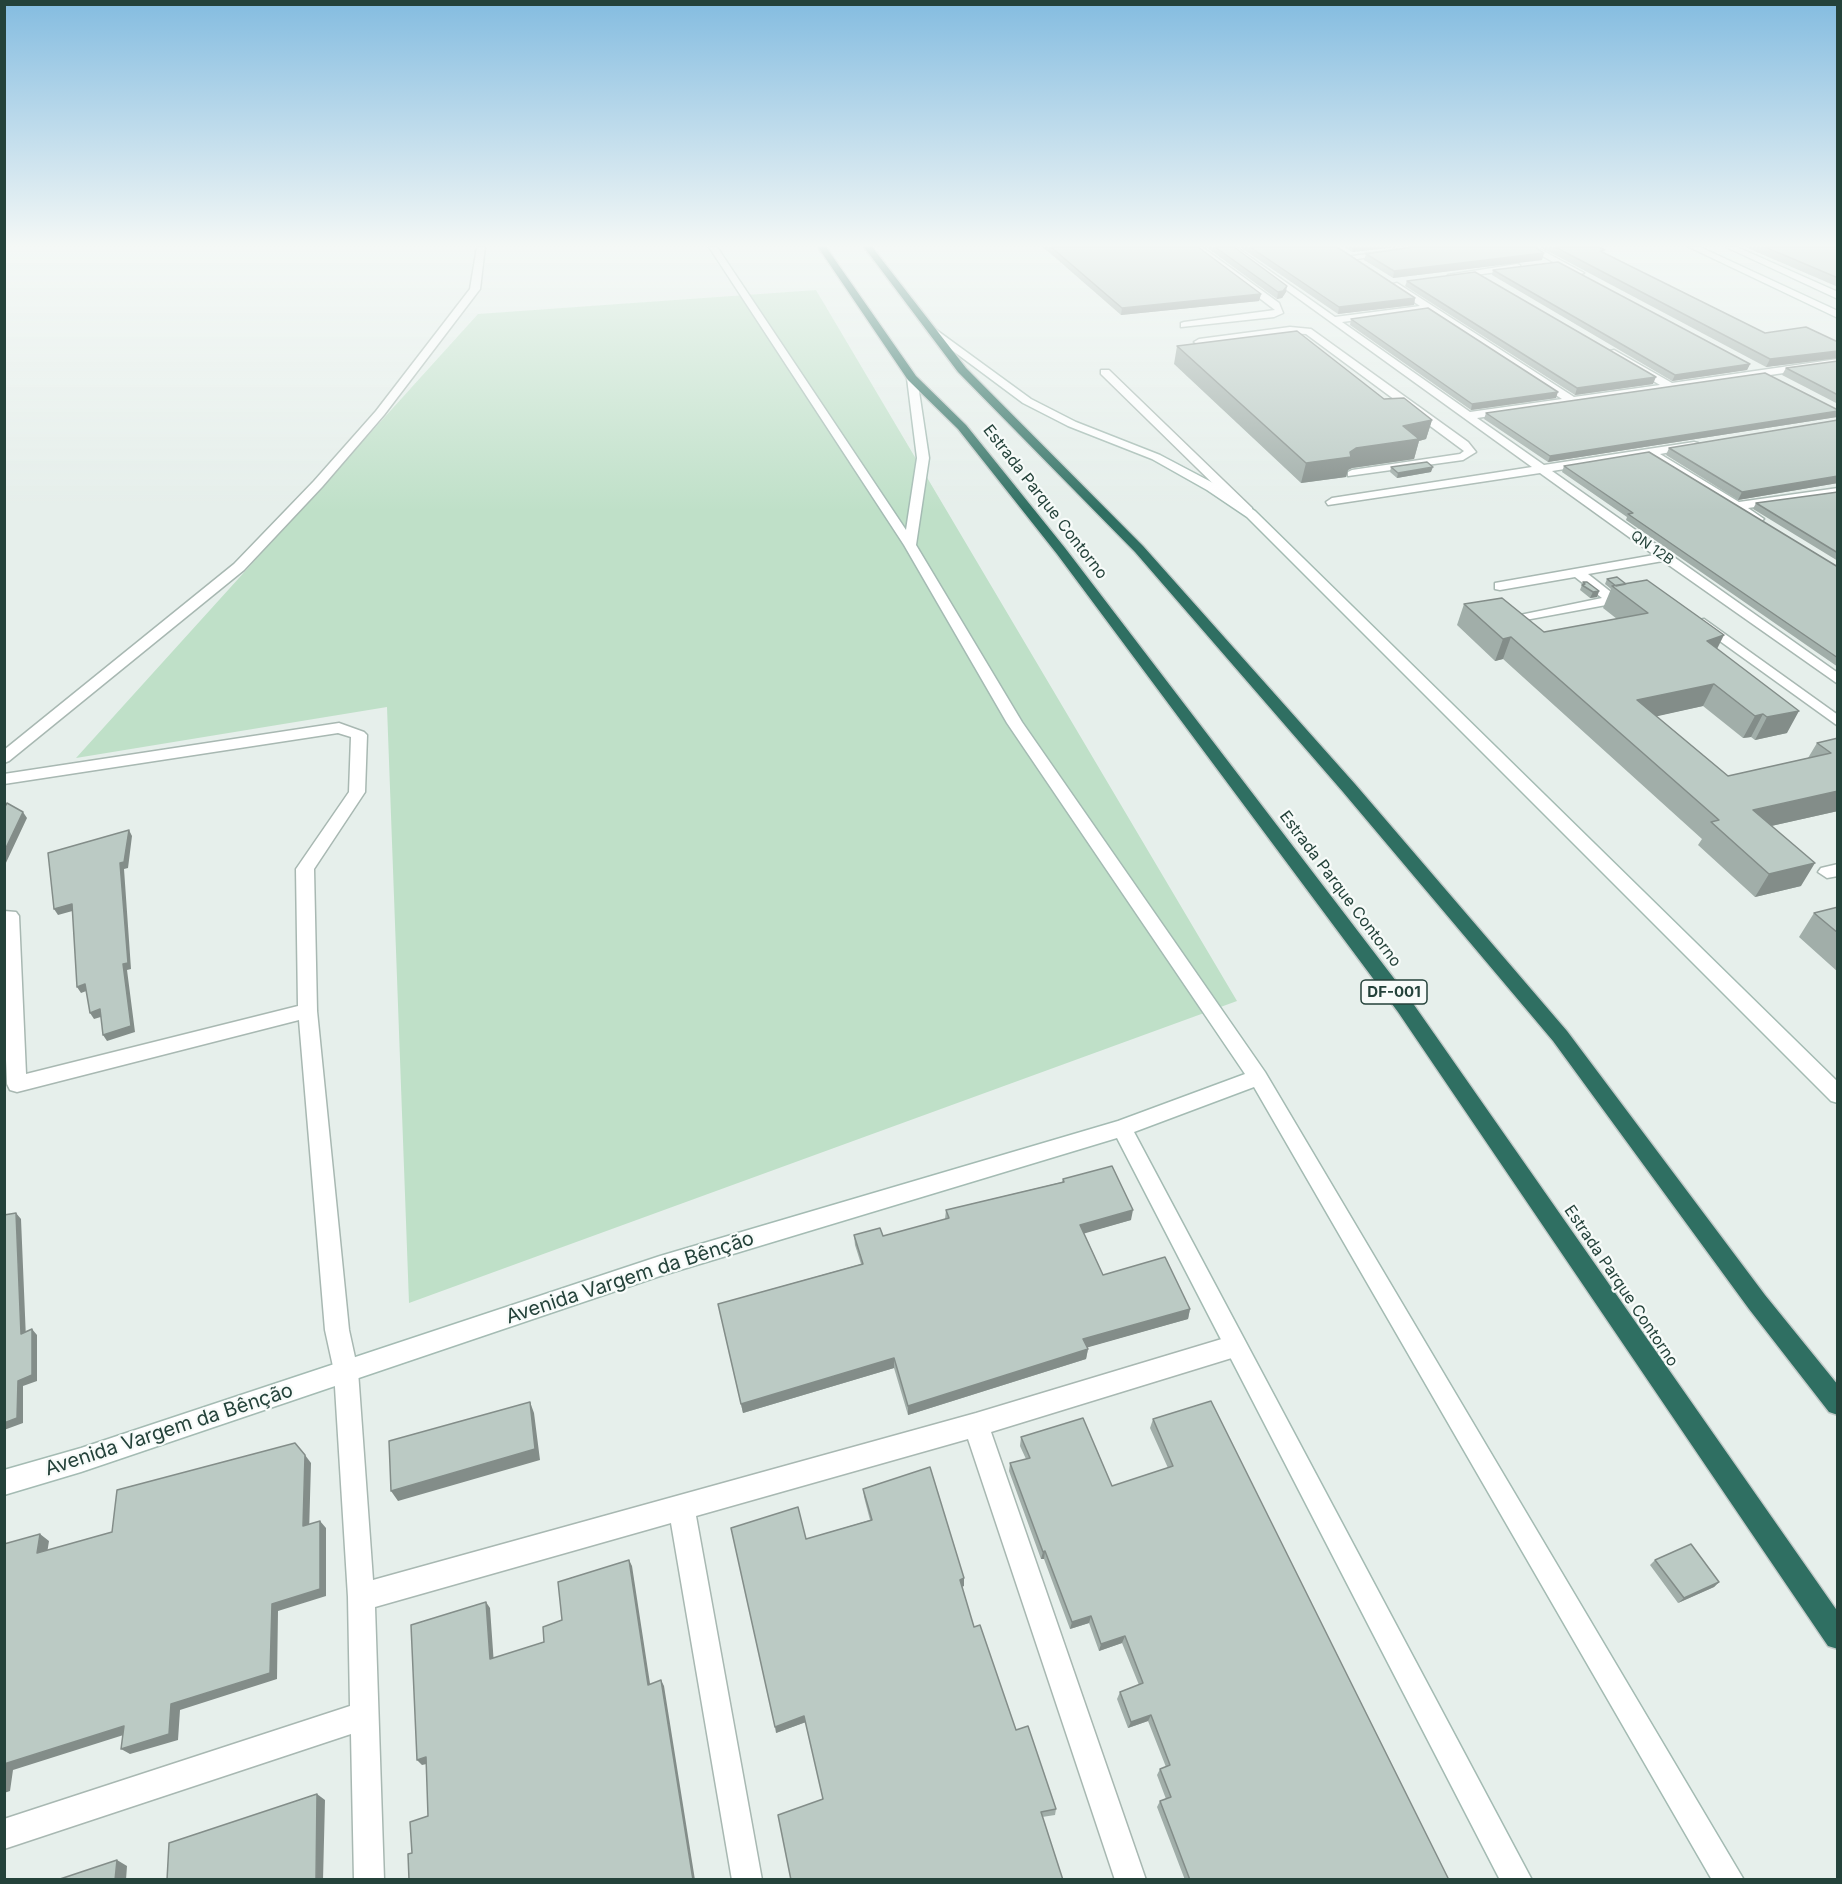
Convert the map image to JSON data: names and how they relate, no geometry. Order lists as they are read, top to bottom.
{
  "streets": {
    "highway": ["Estrada Parque Contorno", "DF-001"],
    "street": ["QN 12B", "Avenida Vargem da Bênção"]
  }
}
